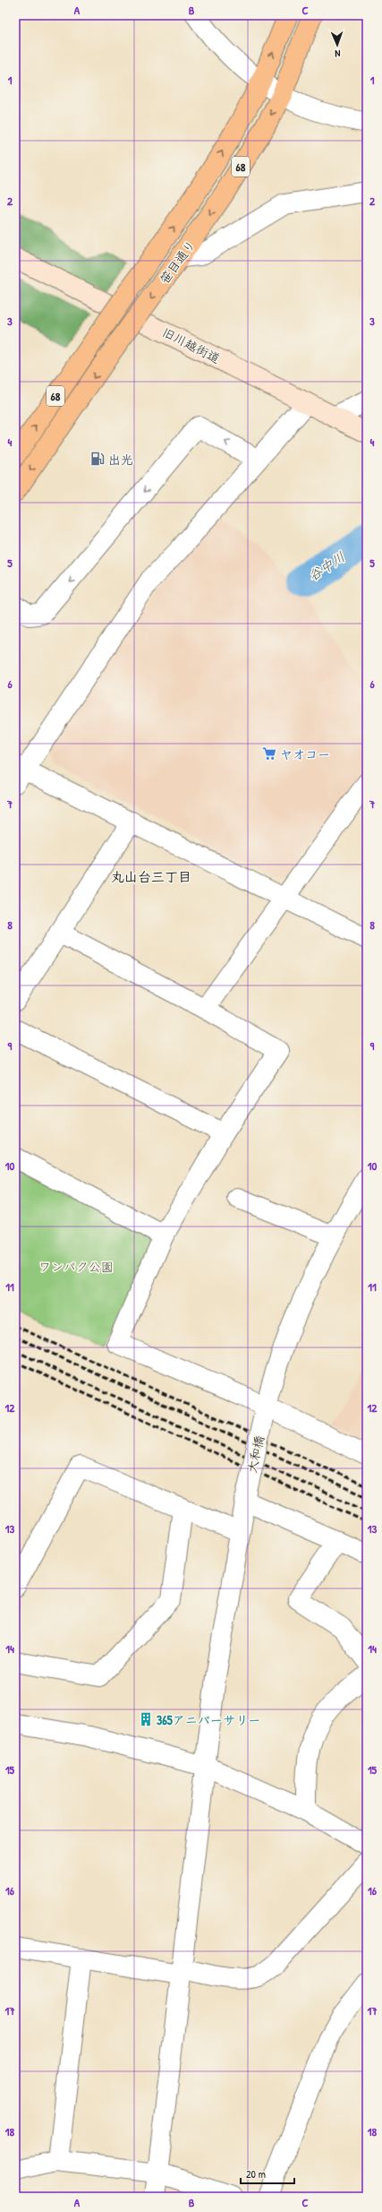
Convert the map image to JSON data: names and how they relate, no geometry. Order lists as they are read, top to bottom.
{
  "streets": {
    "main road": ["68", "笹目通り", "旧川越街道"],
    "street": ["大和橋"]
  },
  "districts": ["丸山台三丁目"],
  "water": ["谷中川"],
  "parks": ["ワンパク公園"],
  "places": {
    "fuel station": ["出光"],
    "supermarket": ["ヤオコー"],
    "building": ["365アニバーサリー"]
  },
  "scale_bar": "20 m",
  "north": "bottom",
  "grid": {
    "columns": ["A", "B", "C"],
    "rows": [
      "1",
      "2",
      "3",
      "4",
      "5",
      "6",
      "7",
      "8",
      "9",
      "10",
      "11",
      "12",
      "13",
      "14",
      "15",
      "16",
      "17",
      "18"
    ]
  }
}
